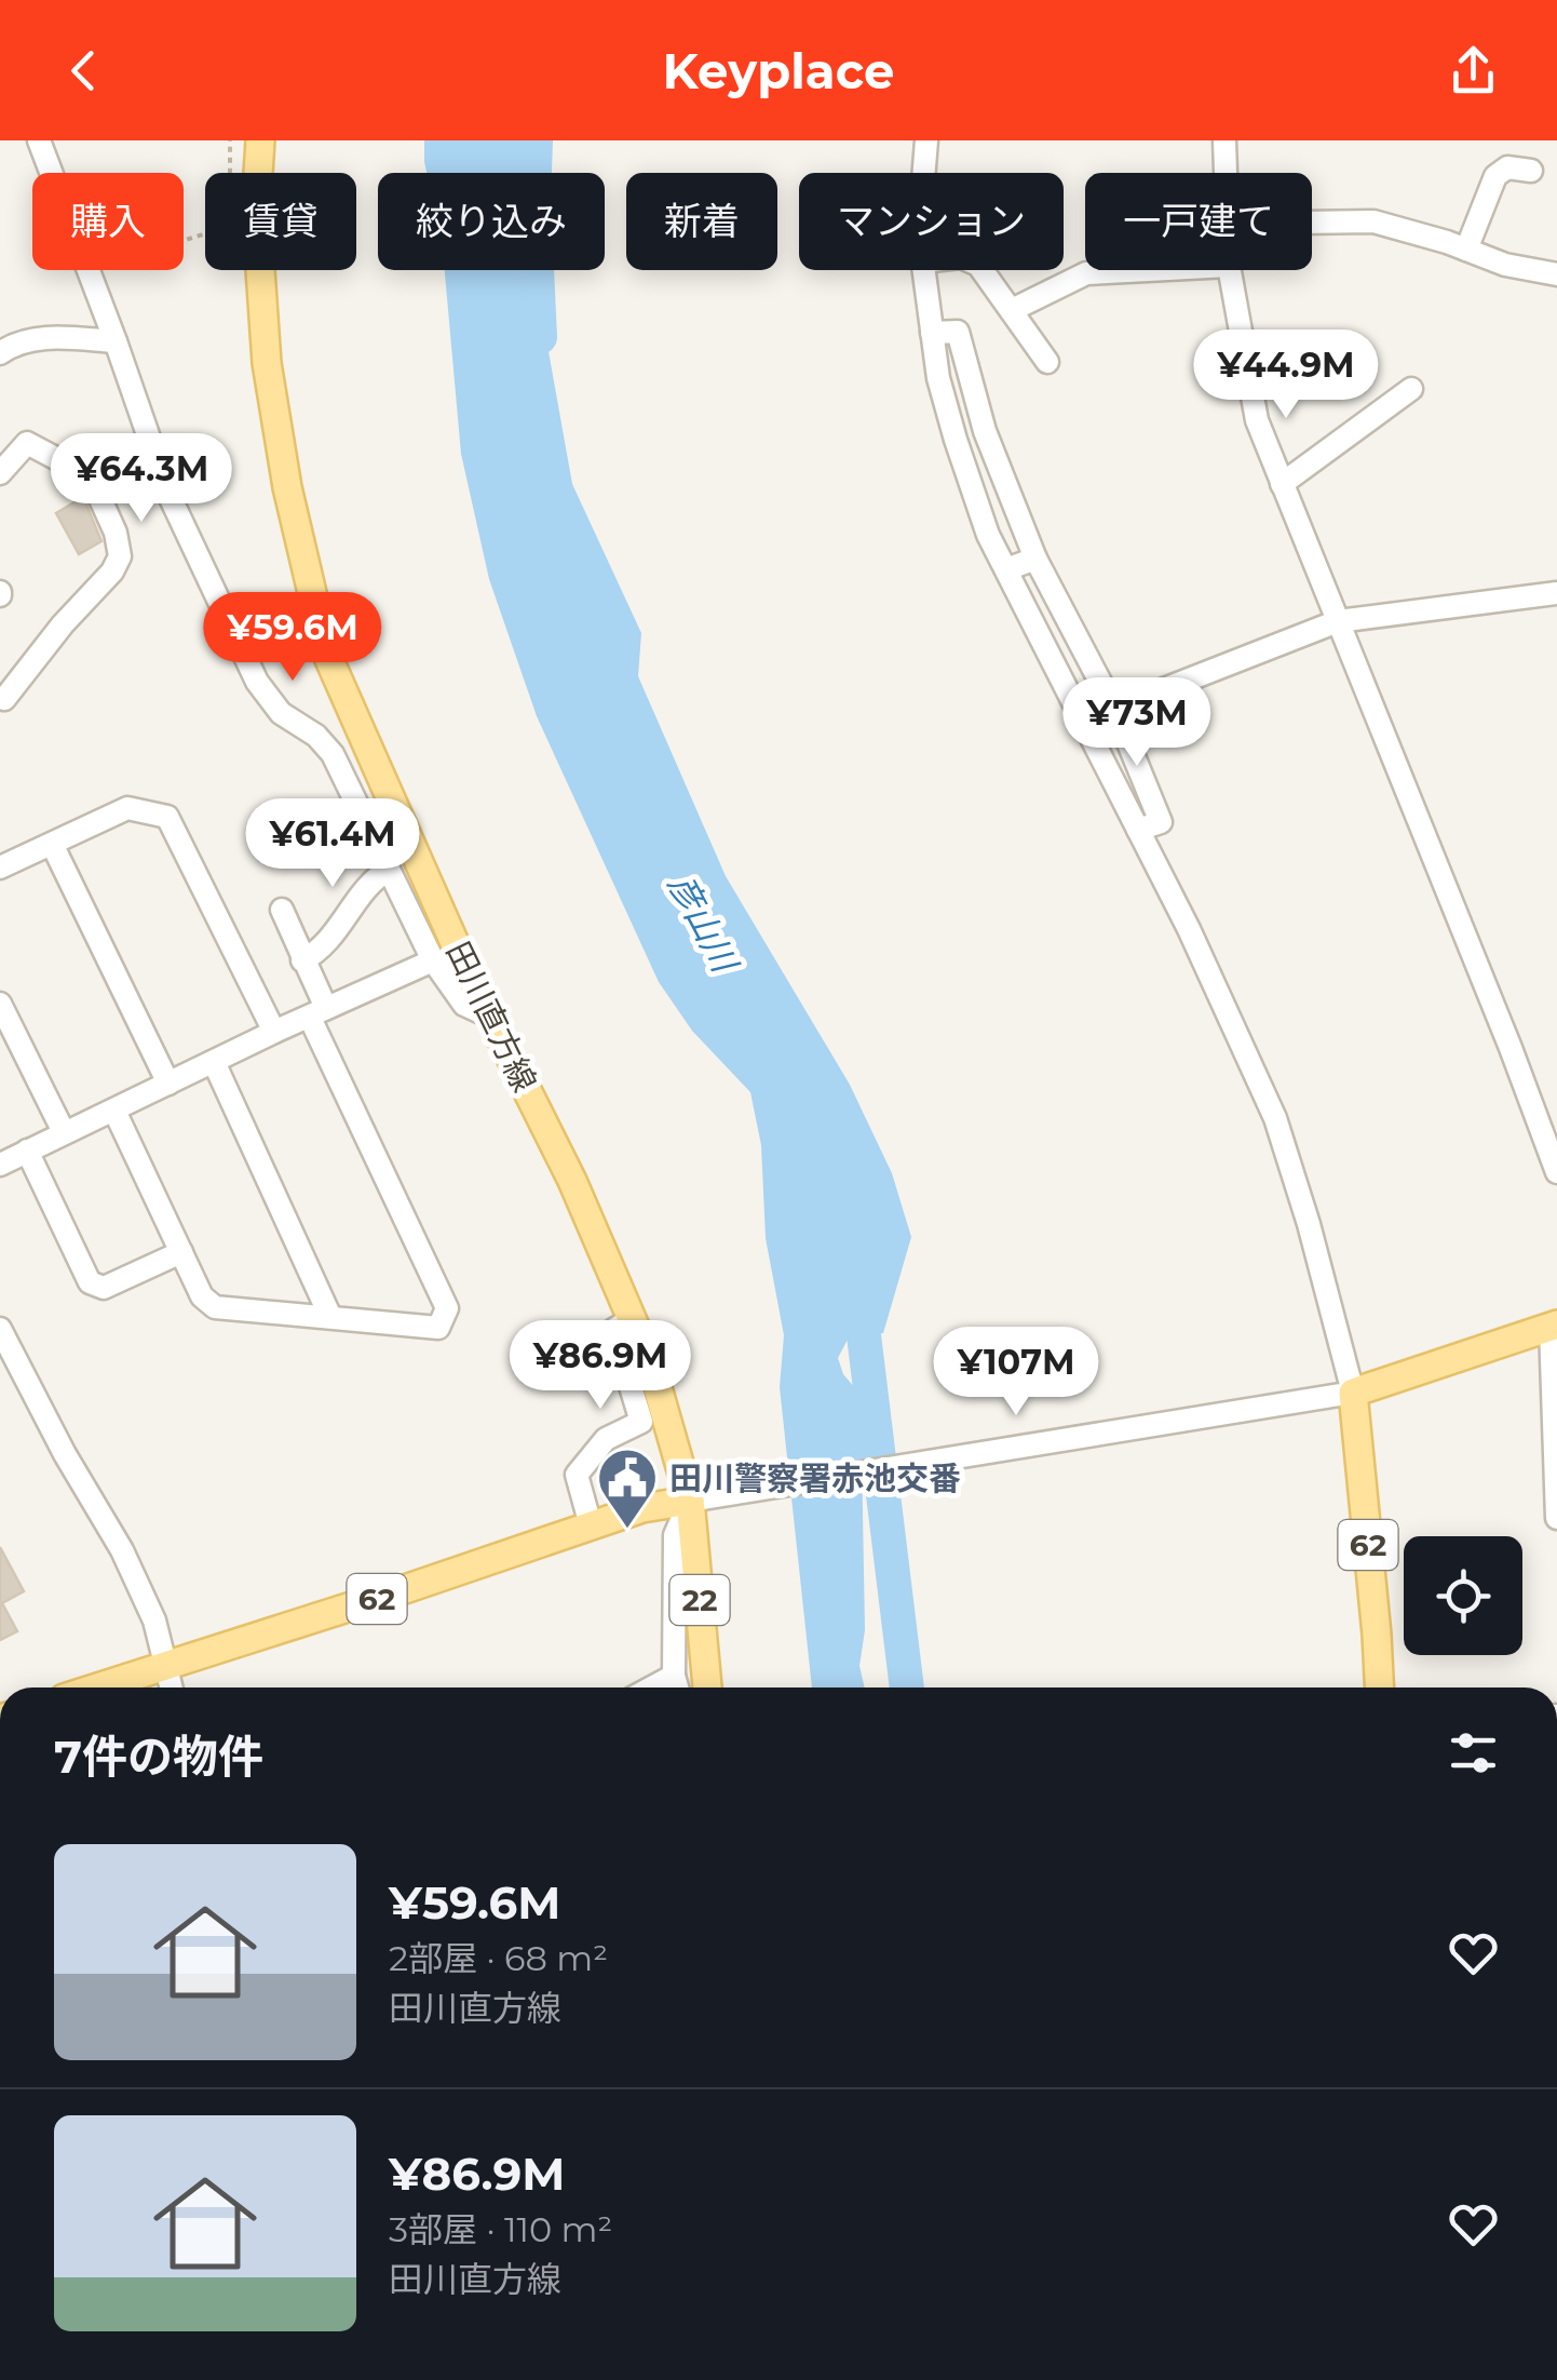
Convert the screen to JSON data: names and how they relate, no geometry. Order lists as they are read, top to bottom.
{
  "streets": {
    "main road": ["田川直方線", "62", "22"]
  },
  "crossings": [
    ["田川直方線", "62"]
  ],
  "water": ["彦山川"],
  "places": {
    "public building": ["田川警察署赤池交番"]
  },
  "page": {
    "header": "Keyplace",
    "chip": [
      "購入",
      "賃貸",
      "絞り込み",
      "新着",
      "マンション",
      "一戸建て"
    ],
    "price": [
      "¥44.9M",
      "¥64.3M",
      "¥59.6M",
      "¥73M",
      "¥61.4M",
      "¥86.9M",
      "¥107M"
    ],
    "heading": "7件の物件",
    "list": [
      {
        "name": "¥59.6M",
        "note": "2部屋 · 68 m² · 田川直方線"
      },
      {
        "name": "¥86.9M",
        "note": "3部屋 · 110 m² · 田川直方線"
      }
    ]
  }
}
